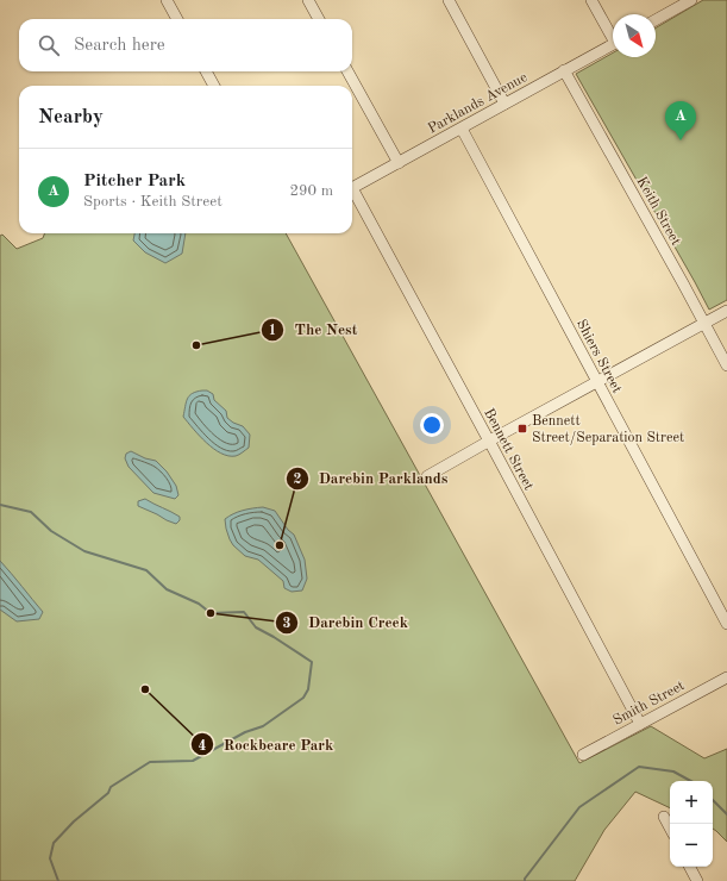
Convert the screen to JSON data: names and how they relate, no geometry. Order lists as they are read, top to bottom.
{
  "streets": {
    "street": [
      "Parklands Avenue",
      "Keith Street",
      "Shiers Street",
      "Bennett Street",
      "Smith Street"
    ]
  },
  "crossings": [
    ["Parklands Avenue", "Keith Street"],
    ["Parklands Avenue", "Shiers Street"],
    ["Bennett Street", "Smith Street"]
  ],
  "places": {
    "other": [
      "The Nest",
      "Darebin Parklands",
      "Darebin Creek",
      "Rockbeare Park"
    ],
    "transit": ["Bennett Street/Separation Street"]
  },
  "north": "bottom right",
  "page": {
    "search": "Search here",
    "heading": "Nearby",
    "pins": "A",
    "list": [
      {
        "mark": "A",
        "name": "Pitcher Park",
        "note": "Sports · Keith Street",
        "value": "290 m"
      }
    ],
    "map_buttons": ["+", "−"]
  }
}
